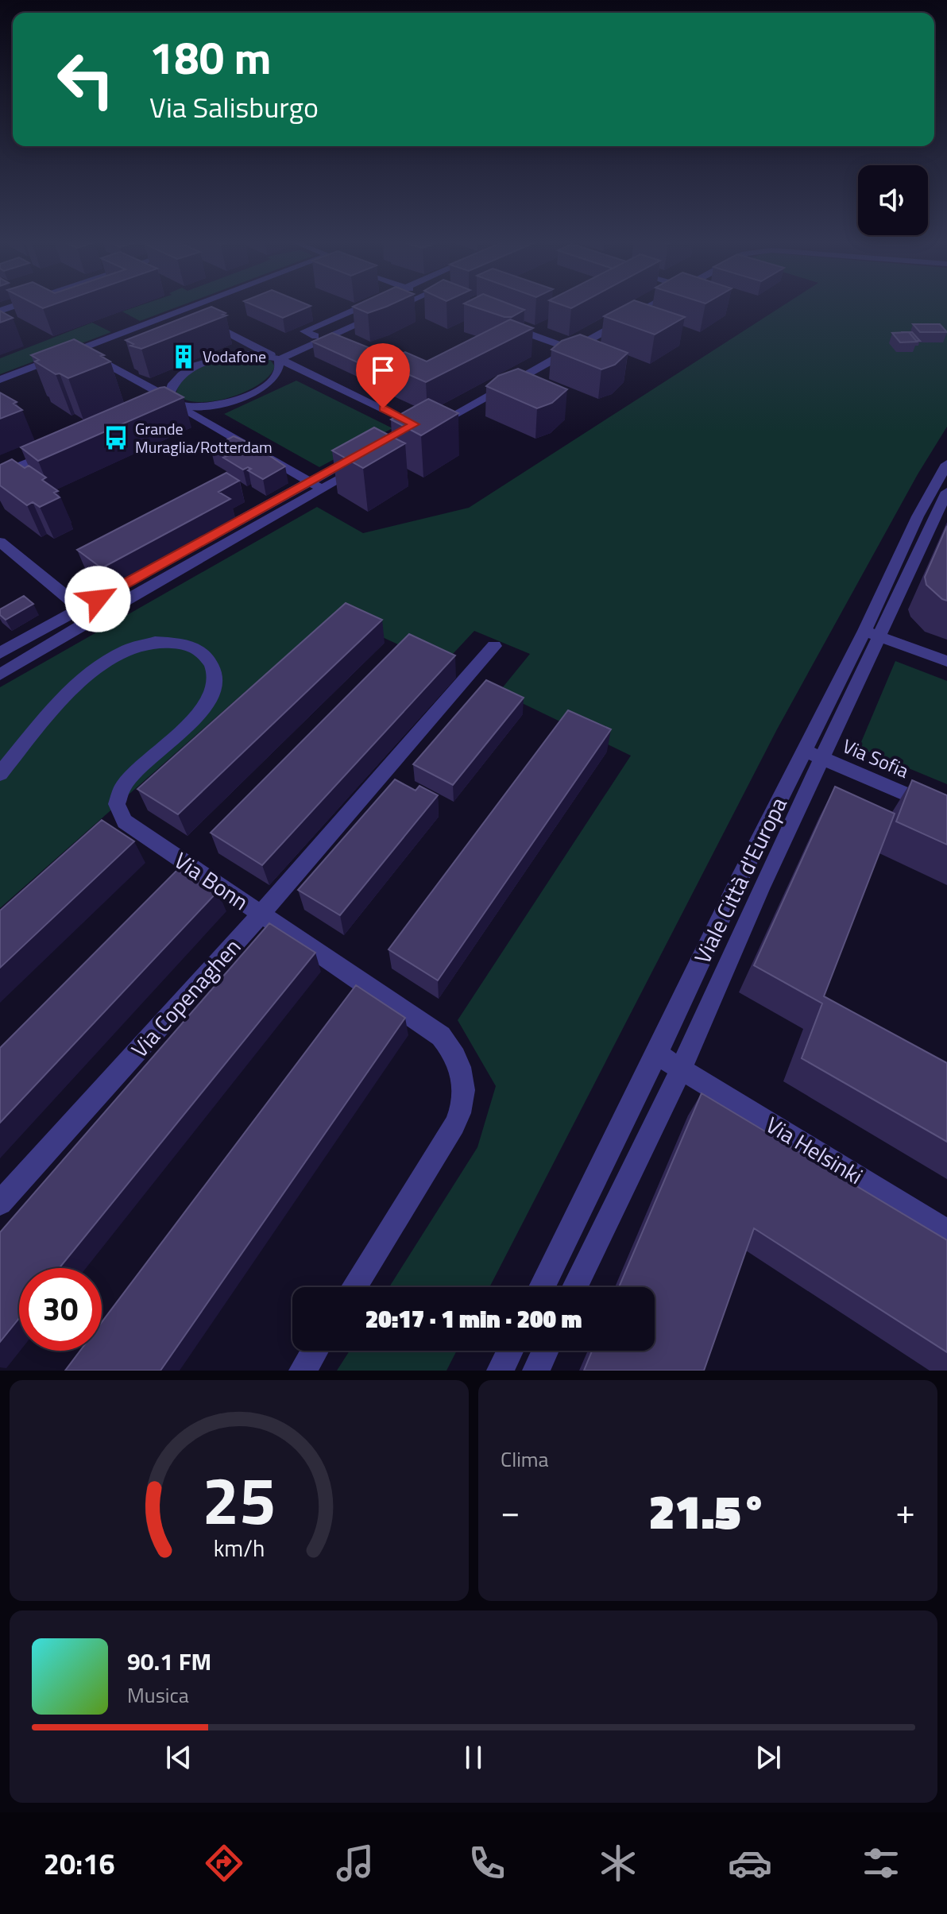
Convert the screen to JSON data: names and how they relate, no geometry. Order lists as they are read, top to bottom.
{
  "streets": {
    "street": [
      "Via Sofia",
      "Viale Città d'Europa",
      "Via Bonn",
      "Via Copenaghen",
      "Via Helsinki"
    ]
  },
  "crossings": [
    ["Via Sofia", "Viale Città d'Europa"],
    ["Viale Città d'Europa", "Via Helsinki"],
    ["Via Bonn", "Via Copenaghen"]
  ],
  "places": {
    "building": ["Vodafone"],
    "bus stop": ["Grande Muraglia/Rotterdam"]
  },
  "page": {
    "turn": ["180 m", "Via Salisburgo"],
    "limit": "30",
    "trip": "20:17 · 1 min · 200 m",
    "tile": "Clima",
    "heat": ["−", "21.5°", "+"],
    "song": ["90.1 FM", "Musica"],
    "tabs": "20:16",
    "gauge": ["25", "km/h"]
  }
}
